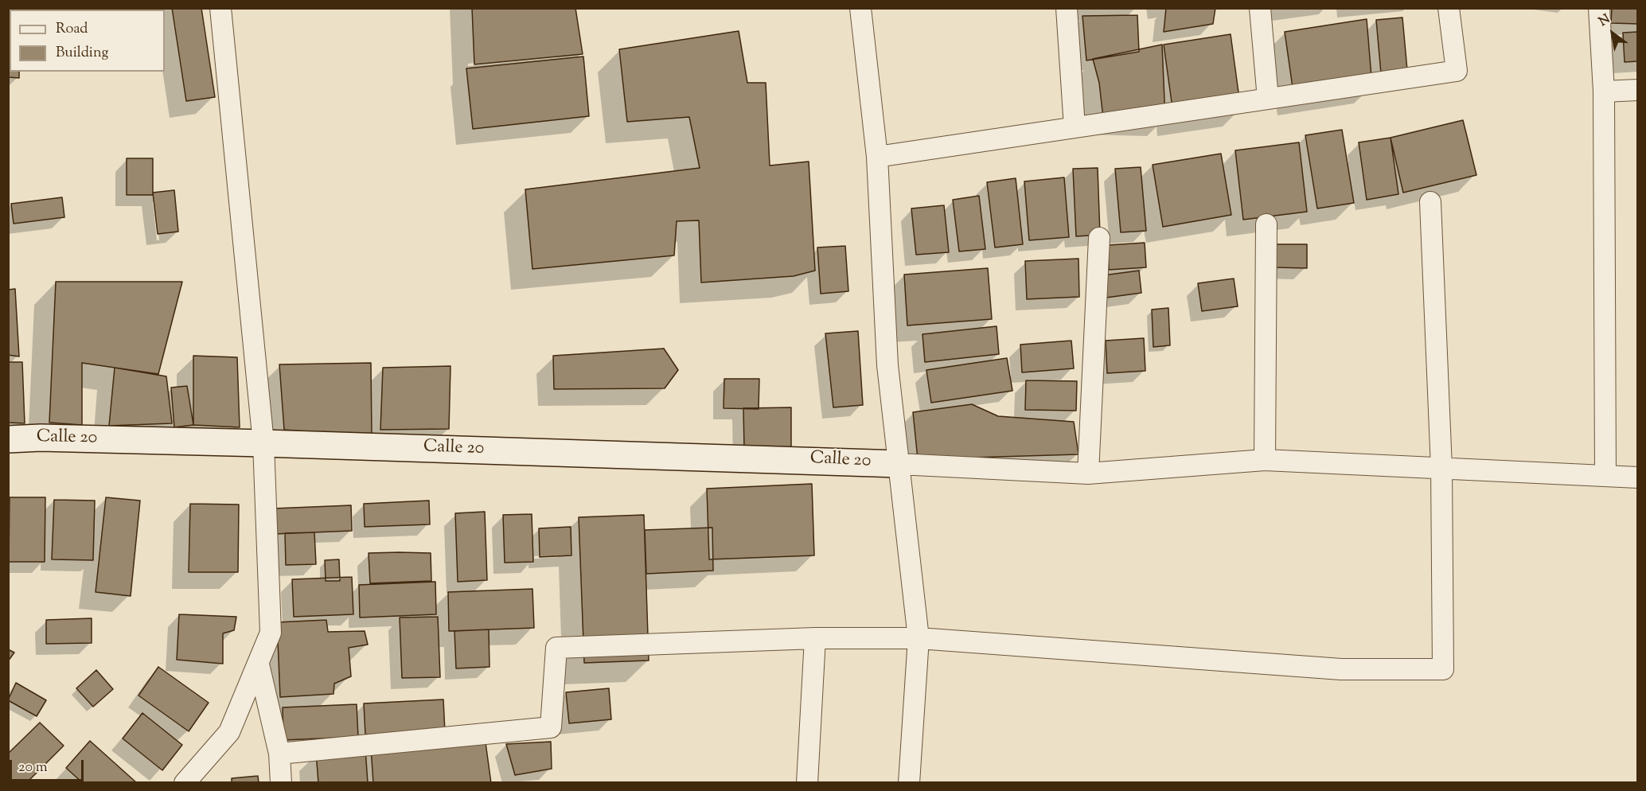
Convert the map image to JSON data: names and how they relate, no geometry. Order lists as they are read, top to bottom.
{
  "streets": {
    "main road": ["Calle 20"]
  },
  "legend": ["Road", "Building"],
  "scale_bar": "20 m",
  "north": "top left"
}
